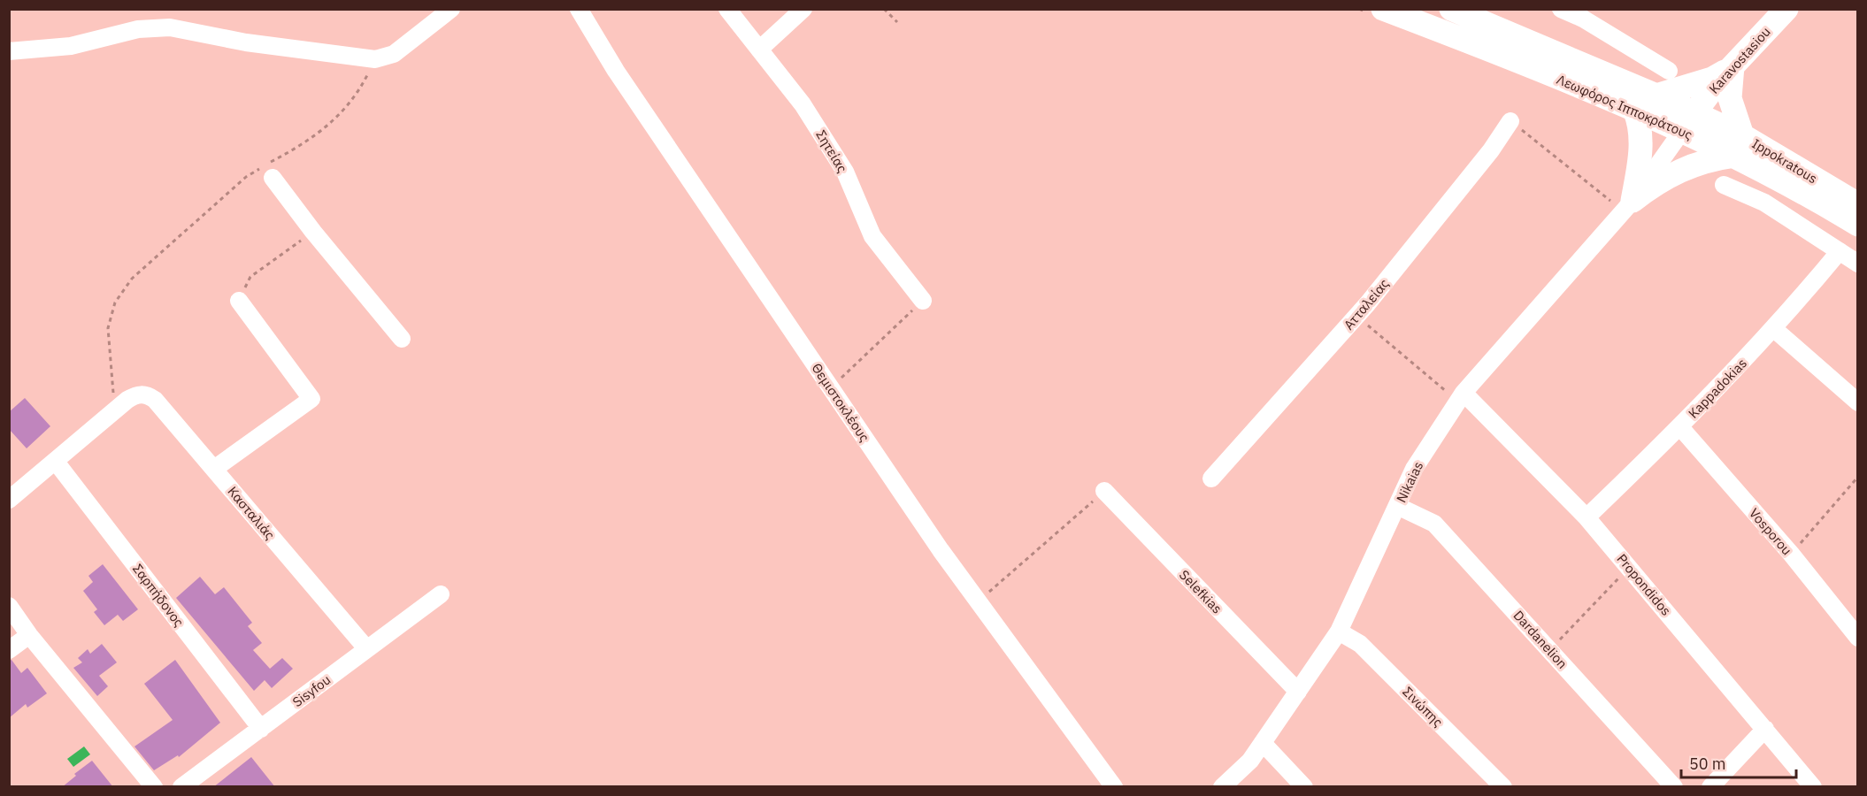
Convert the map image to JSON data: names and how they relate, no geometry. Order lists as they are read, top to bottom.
{
  "streets": {
    "main road": ["Karavostasiou", "Λεωφόρος Ιπποκράτους", "Ippokratous"],
    "street": [
      "Σητείας",
      "Ατταλείας",
      "Kappadokias",
      "Θεμιστοκλέους",
      "Nikaias",
      "Κασταλιάς",
      "Vosporou",
      "Propondidos",
      "Selefkias",
      "Σαρπήδονος",
      "Dardanelion",
      "Sisyfou",
      "Σινώπης"
    ]
  },
  "crossings": [
    ["Karavostasiou", "Λεωφόρος Ιπποκράτους"],
    ["Karavostasiou", "Nikaias"],
    ["Λεωφόρος Ιπποκράτους", "Ippokratous"],
    ["Λεωφόρος Ιπποκράτους", "Nikaias"],
    ["Kappadokias", "Vosporou"],
    ["Kappadokias", "Propondidos"],
    ["Nikaias", "Propondidos"],
    ["Nikaias", "Selefkias"],
    ["Nikaias", "Dardanelion"],
    ["Nikaias", "Σινώπης"],
    ["Κασταλιάς", "Sisyfou"],
    ["Σαρπήδονος", "Sisyfou"]
  ],
  "scale_bar": "50 m"
}
